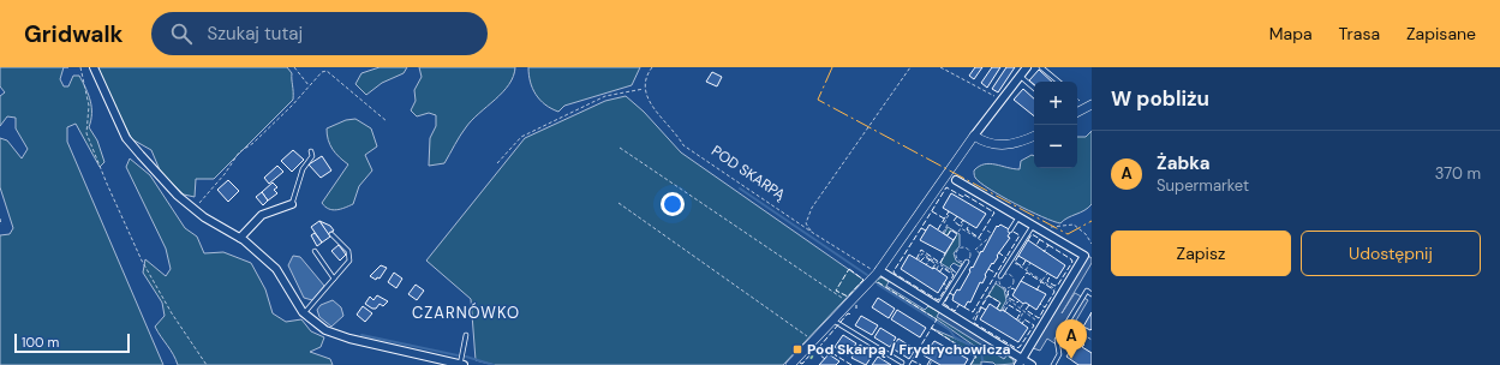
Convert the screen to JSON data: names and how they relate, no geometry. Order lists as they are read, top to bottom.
{
  "streets": {
    "path": ["POD SKARPĄ"]
  },
  "districts": ["CZARNÓWKO"],
  "places": {
    "transit": ["Pod Skarpą / Frydrychowicza"]
  },
  "scale_bar": "100 m",
  "page": {
    "header": "Gridwalk",
    "search": "Szukaj tutaj",
    "nav": ["Mapa", "Trasa", "Zapisane"],
    "heading": "W pobliżu",
    "map_buttons": ["+", "−"],
    "list": [
      {
        "mark": "A",
        "name": "Żabka",
        "note": "Supermarket",
        "value": "370 m"
      }
    ],
    "buttons": ["Zapisz", "Udostępnij"],
    "pins": "A",
    "scale": "100 m"
  }
}
